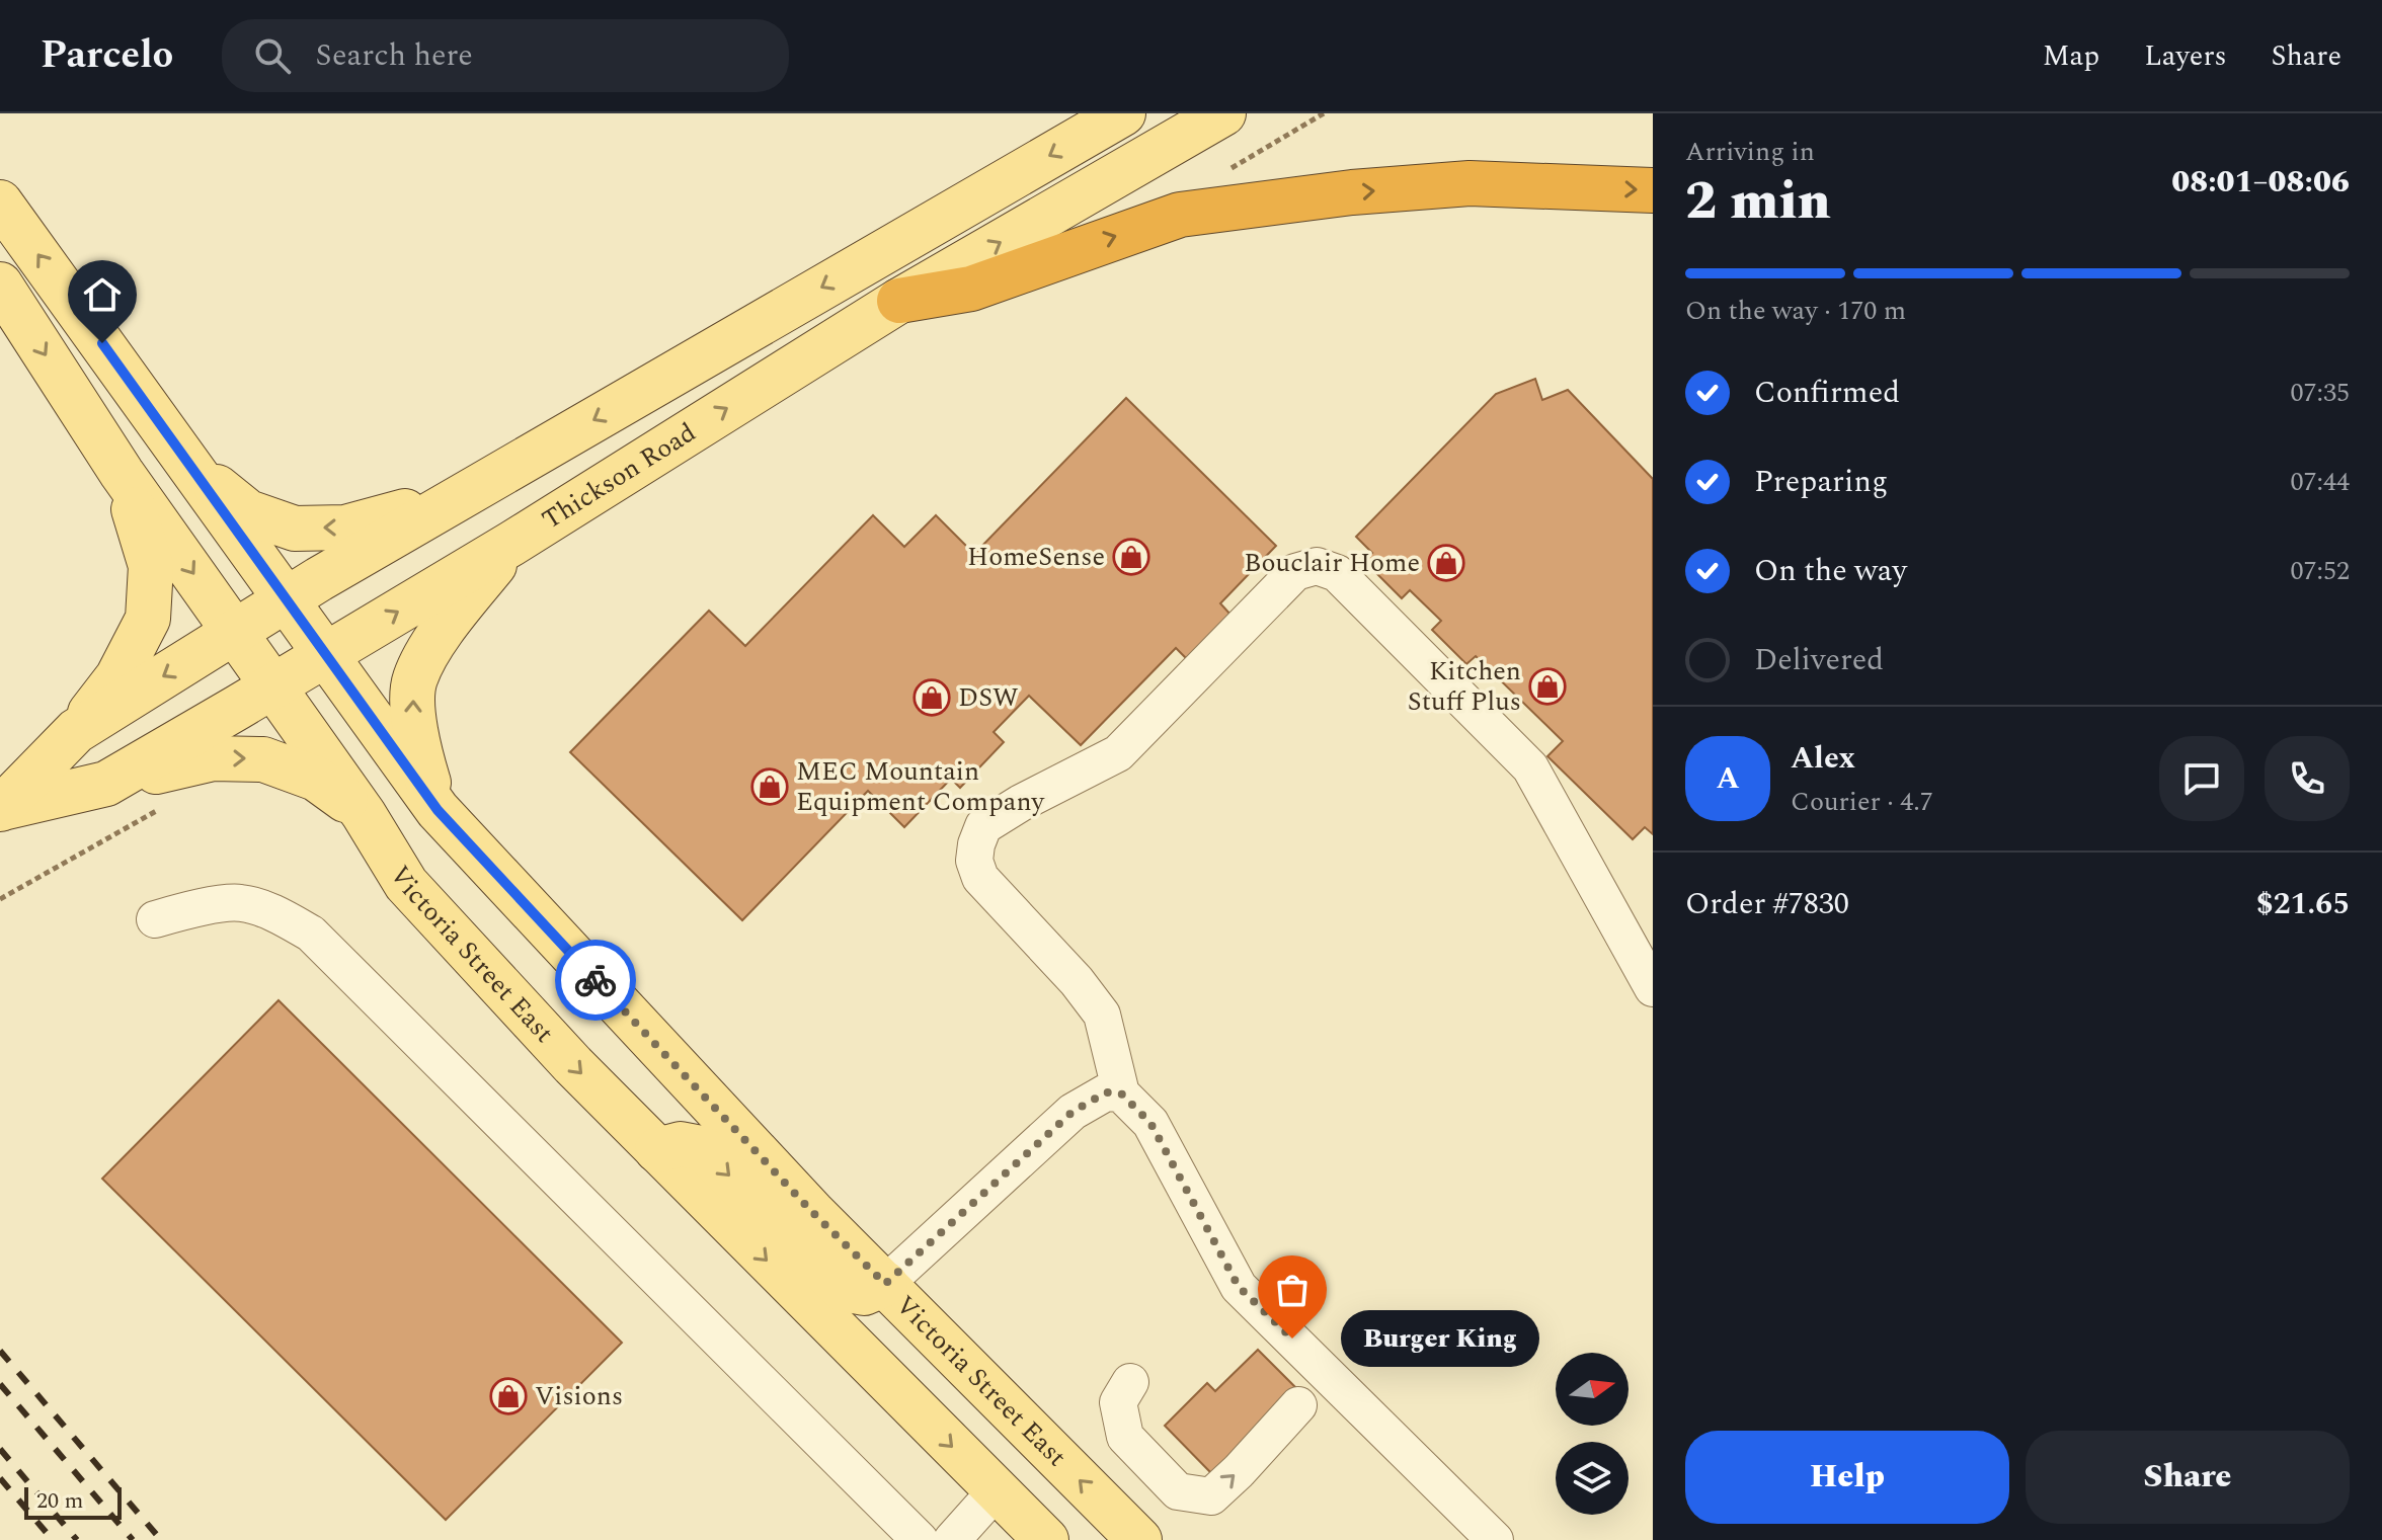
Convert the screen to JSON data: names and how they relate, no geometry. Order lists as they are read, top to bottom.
{
  "streets": {
    "main road": ["Thickson Road", "Victoria Street East"]
  },
  "crossings": [
    ["Thickson Road", "Victoria Street East"]
  ],
  "places": {
    "shop": [
      "HomeSense",
      "Bouclair Home",
      "Kitchen Stuff Plus",
      "DSW",
      "MEC Mountain Equipment Company",
      "Visions"
    ],
    "other": ["Burger King"]
  },
  "scale_bar": "20 m",
  "north": "right",
  "page": {
    "header": "Parcelo",
    "search": "Search here",
    "nav": ["Map", "Layers", "Share"],
    "heading": ["2 min", "Arriving in", "08:01–08:06"],
    "panel": [
      "Alex",
      "Courier · 4.7",
      "Order #7830",
      "$21.65"
    ],
    "bar": "On the way · 170 m",
    "list": [
      ["Confirmed", "07:35"],
      ["Preparing", "07:44"],
      ["On the way", "07:52"],
      "Delivered"
    ],
    "round": "A",
    "bubble": "Burger King",
    "buttons": ["Help", "Share"],
    "scale": "20 m"
  }
}
